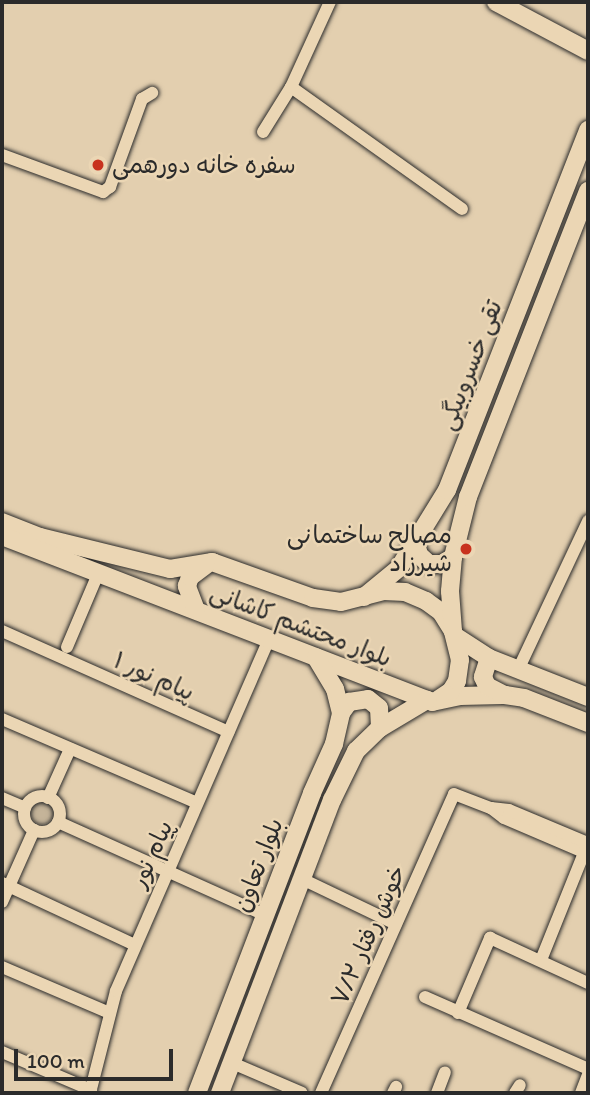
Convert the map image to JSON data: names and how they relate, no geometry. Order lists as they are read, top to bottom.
{
  "streets": {
    "main road": ["تقی خسروبیگی", "بلوار محتشم کاشانی", "بلوار تعاون"],
    "street": ["پیام نور ۱", "پیام نور", "خوش رفتار ۷/۲"]
  },
  "crossings": [
    ["تقی خسروبیگی", "بلوار محتشم کاشانی"],
    ["تقی خسروبیگی", "بلوار تعاون"],
    ["بلوار محتشم کاشانی", "پیام نور"],
    ["بلوار محتشم کاشانی", "بلوار تعاون"],
    ["پیام نور ۱", "پیام نور"]
  ],
  "places": ["سفره خانه دورهمی", "مصالح ساختمانی شیرزاد"],
  "scale_bar": "100 m"
}
